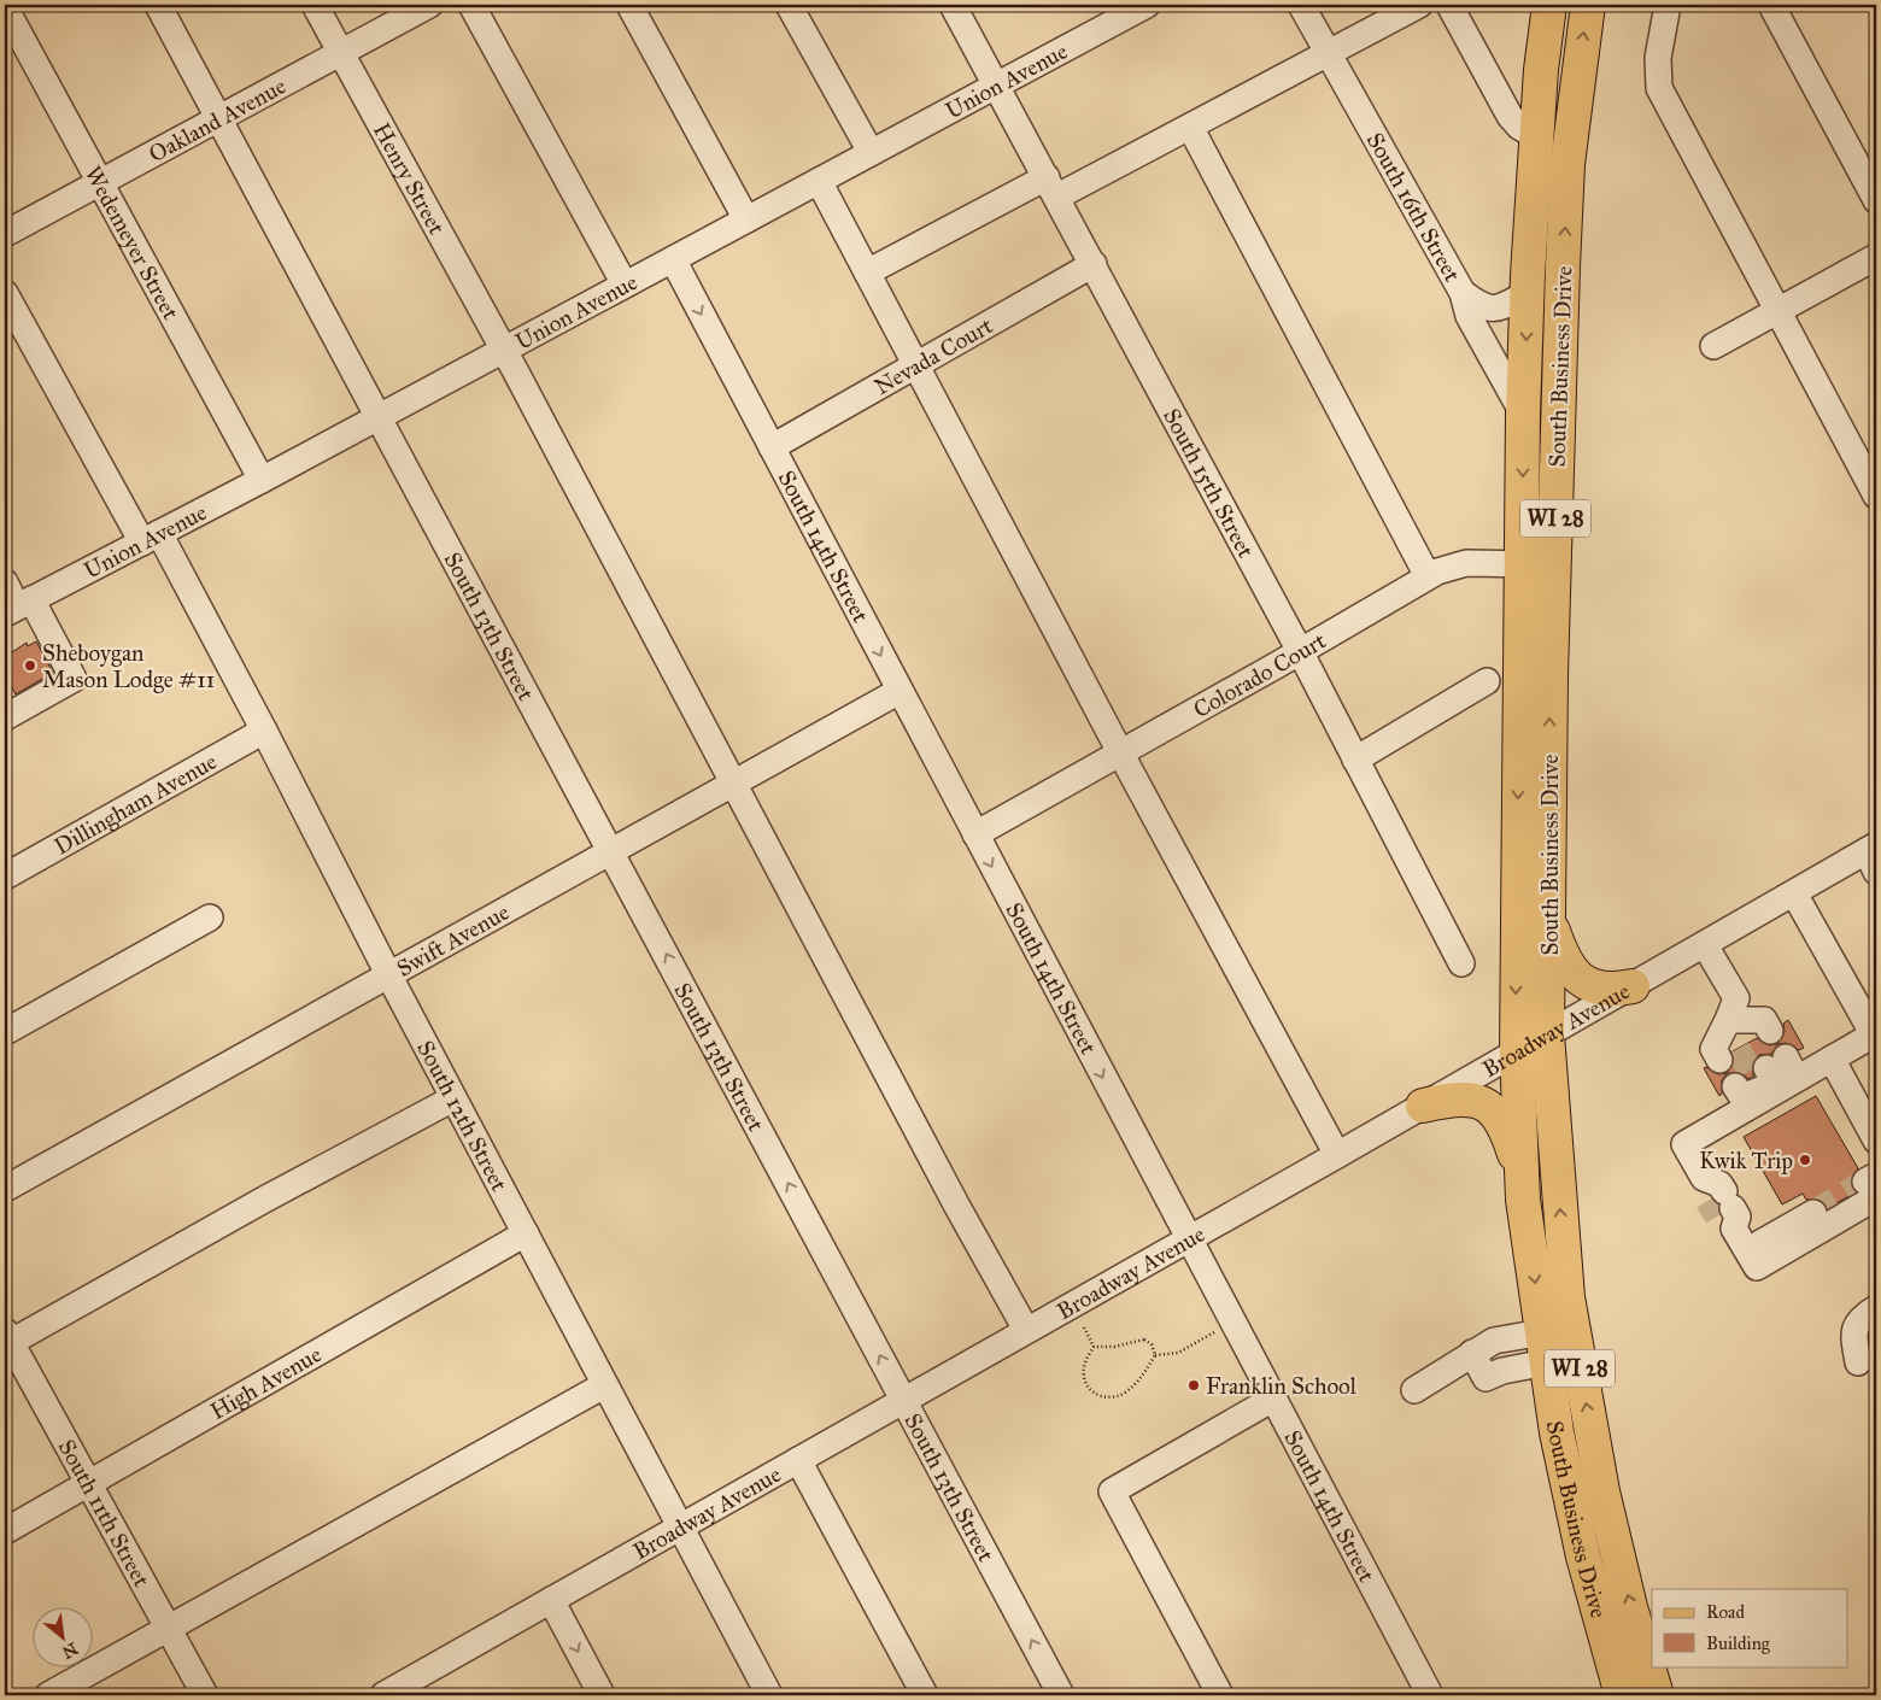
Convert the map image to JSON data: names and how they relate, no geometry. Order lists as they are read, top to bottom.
{
  "streets": {
    "main road": ["South Business Drive", "WI 28"],
    "street": [
      "Union Avenue",
      "Oakland Avenue",
      "Henry Street",
      "South 16th Street",
      "Wedemeyer Street",
      "Nevada Court",
      "South 15th Street",
      "South 14th Street",
      "South 13th Street",
      "Colorado Court",
      "Dillingham Avenue",
      "Swift Avenue",
      "Broadway Avenue",
      "South 12th Street",
      "High Avenue",
      "South 11th Street"
    ]
  },
  "crossings": [
    ["Union Avenue", "Henry Street"],
    ["Union Avenue", "Wedemeyer Street"],
    ["Union Avenue", "South 15th Street"],
    ["Union Avenue", "South 14th Street"],
    ["Union Avenue", "South 13th Street"],
    ["Union Avenue", "South 12th Street"],
    ["Oakland Avenue", "Henry Street"],
    ["Oakland Avenue", "Wedemeyer Street"],
    ["Oakland Avenue", "South 13th Street"],
    ["Henry Street", "Swift Avenue"],
    ["Henry Street", "Broadway Avenue"],
    ["South 16th Street", "South Business Drive"],
    ["Nevada Court", "South 15th Street"],
    ["Nevada Court", "South 14th Street"],
    ["South Business Drive", "Colorado Court"],
    ["South Business Drive", "Broadway Avenue"],
    ["South 15th Street", "Colorado Court"],
    ["South 14th Street", "Colorado Court"],
    ["South 14th Street", "Swift Avenue"],
    ["South 14th Street", "Broadway Avenue"],
    ["South 13th Street", "Swift Avenue"],
    ["South 13th Street", "Broadway Avenue"],
    ["Dillingham Avenue", "South 12th Street"],
    ["Swift Avenue", "South 12th Street"],
    ["Broadway Avenue", "South 12th Street"],
    ["South 12th Street", "High Avenue"],
    ["High Avenue", "South 11th Street"]
  ],
  "one_way": ["South 13th Street"],
  "places": ["Sheboygan Mason Lodge #11", "Kwik Trip", "Franklin School"],
  "legend": ["Road", "Building"],
  "north": "bottom right"
}
